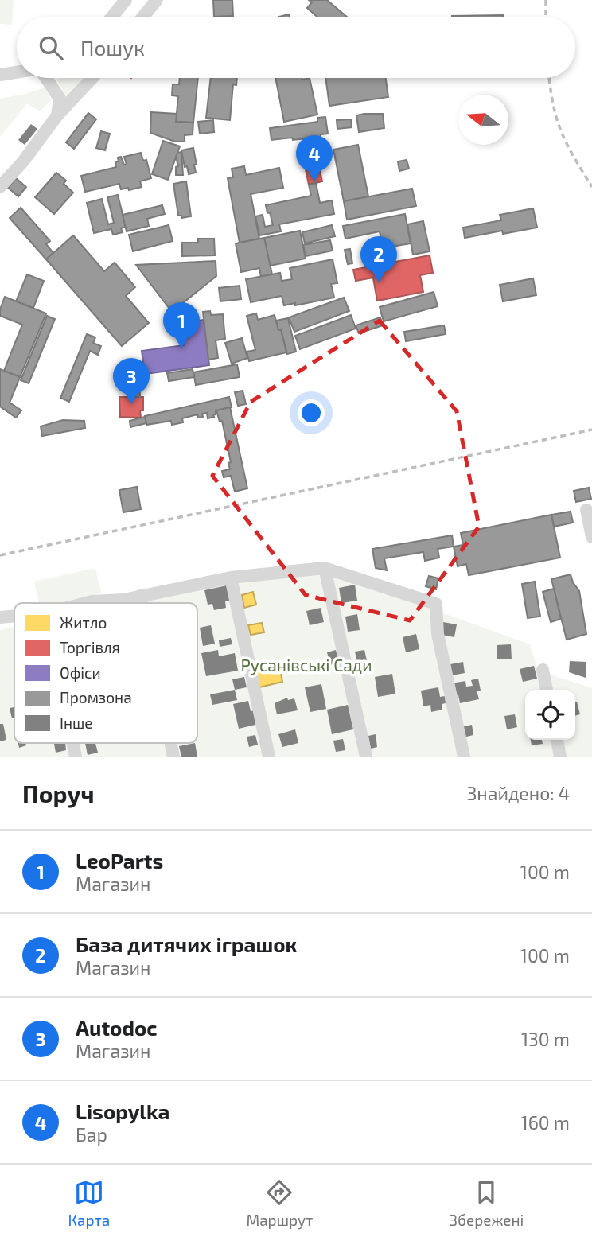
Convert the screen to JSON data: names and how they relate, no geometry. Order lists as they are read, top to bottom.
{
  "parks": ["Русанівські Сади"],
  "legend": [
    "Житло",
    "Торгівля",
    "Офіси",
    "Промзона",
    "Інше"
  ],
  "north": "left",
  "page": {
    "search": "Пошук",
    "pins": [
      "4",
      "2",
      "1",
      "3"
    ],
    "heading": ["Поруч", "Знайдено: 4"],
    "list": [
      {
        "mark": "1",
        "name": "LeoParts",
        "note": "Магазин",
        "value": "100 m"
      },
      {
        "mark": "2",
        "name": "База дитячих іграшок",
        "note": "Магазин",
        "value": "100 m"
      },
      {
        "mark": "3",
        "name": "Autodoc",
        "note": "Магазин",
        "value": "130 m"
      },
      {
        "mark": "4",
        "name": "Lisopylka",
        "note": "Бар",
        "value": "160 m"
      }
    ],
    "nav": ["Карта", "Маршрут", "Збережені"]
  }
}
